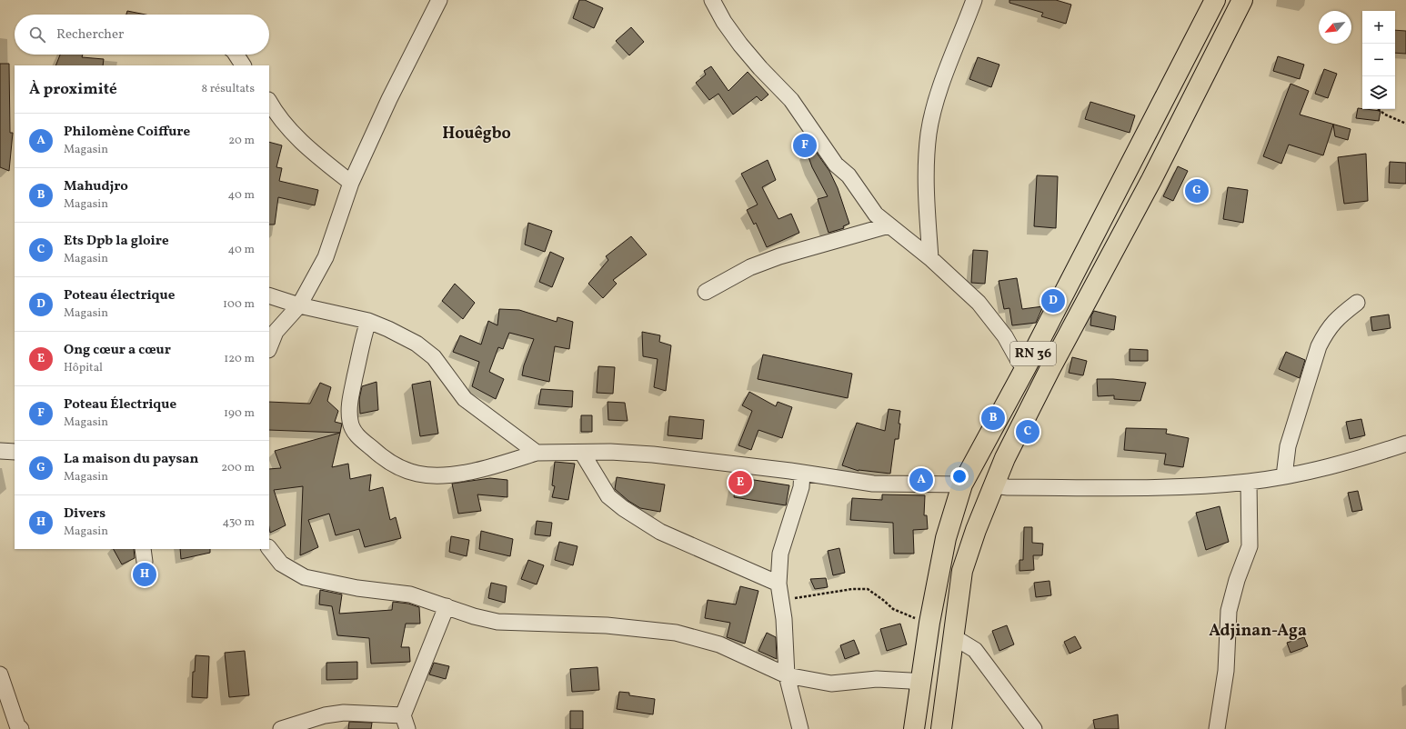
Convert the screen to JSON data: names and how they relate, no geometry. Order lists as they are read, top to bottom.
{
  "streets": {
    "main road": ["RN 36"]
  },
  "districts": ["Houêgbo", "Adjinan-Aga"],
  "north": "bottom left",
  "page": {
    "map_buttons": ["+", "−"],
    "search": "Rechercher",
    "heading": ["À proximité", "8 résultats"],
    "list": [
      {
        "mark": "A",
        "name": "Philomène Coiffure",
        "note": "Magasin",
        "value": "20 m"
      },
      {
        "mark": "B",
        "name": "Mahudjro",
        "note": "Magasin",
        "value": "40 m"
      },
      {
        "mark": "C",
        "name": "Ets Dpb la gloire",
        "note": "Magasin",
        "value": "40 m"
      },
      {
        "mark": "D",
        "name": "Poteau électrique",
        "note": "Magasin",
        "value": "100 m"
      },
      {
        "mark": "E",
        "name": "Ong cœur a cœur",
        "note": "Hôpital",
        "value": "120 m"
      },
      {
        "mark": "F",
        "name": "Poteau Électrique",
        "note": "Magasin",
        "value": "190 m"
      },
      {
        "mark": "G",
        "name": "La maison du paysan",
        "note": "Magasin",
        "value": "200 m"
      },
      {
        "mark": "H",
        "name": "Divers",
        "note": "Magasin",
        "value": "430 m"
      }
    ],
    "pins": [
      "F",
      "G",
      "D",
      "B",
      "C",
      "A",
      "E",
      "H"
    ]
  }
}
